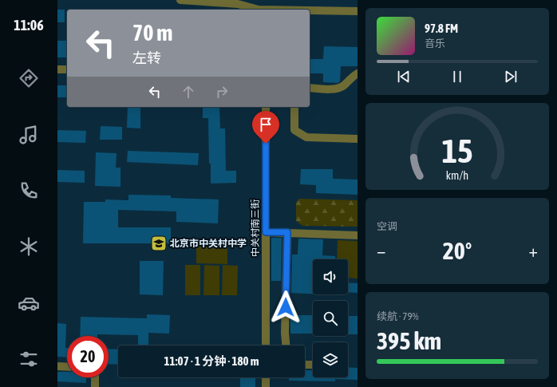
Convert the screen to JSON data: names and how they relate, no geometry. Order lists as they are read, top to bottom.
{
  "streets": {
    "street": ["中关村南三街"]
  },
  "places": {
    "school or university": ["北京市中关村中学"]
  },
  "page": {
    "tabs": "11:06",
    "turn": ["70 m", "左转"],
    "song": ["97.8 FM", "音乐"],
    "tile": [
      "空调",
      ["续航 · 79%", "395 km"]
    ],
    "heat": ["−", "20°", "+"],
    "limit": "20",
    "trip": "11:07 · 1 分钟 · 180 m",
    "gauge": ["15", "km/h"]
  }
}
